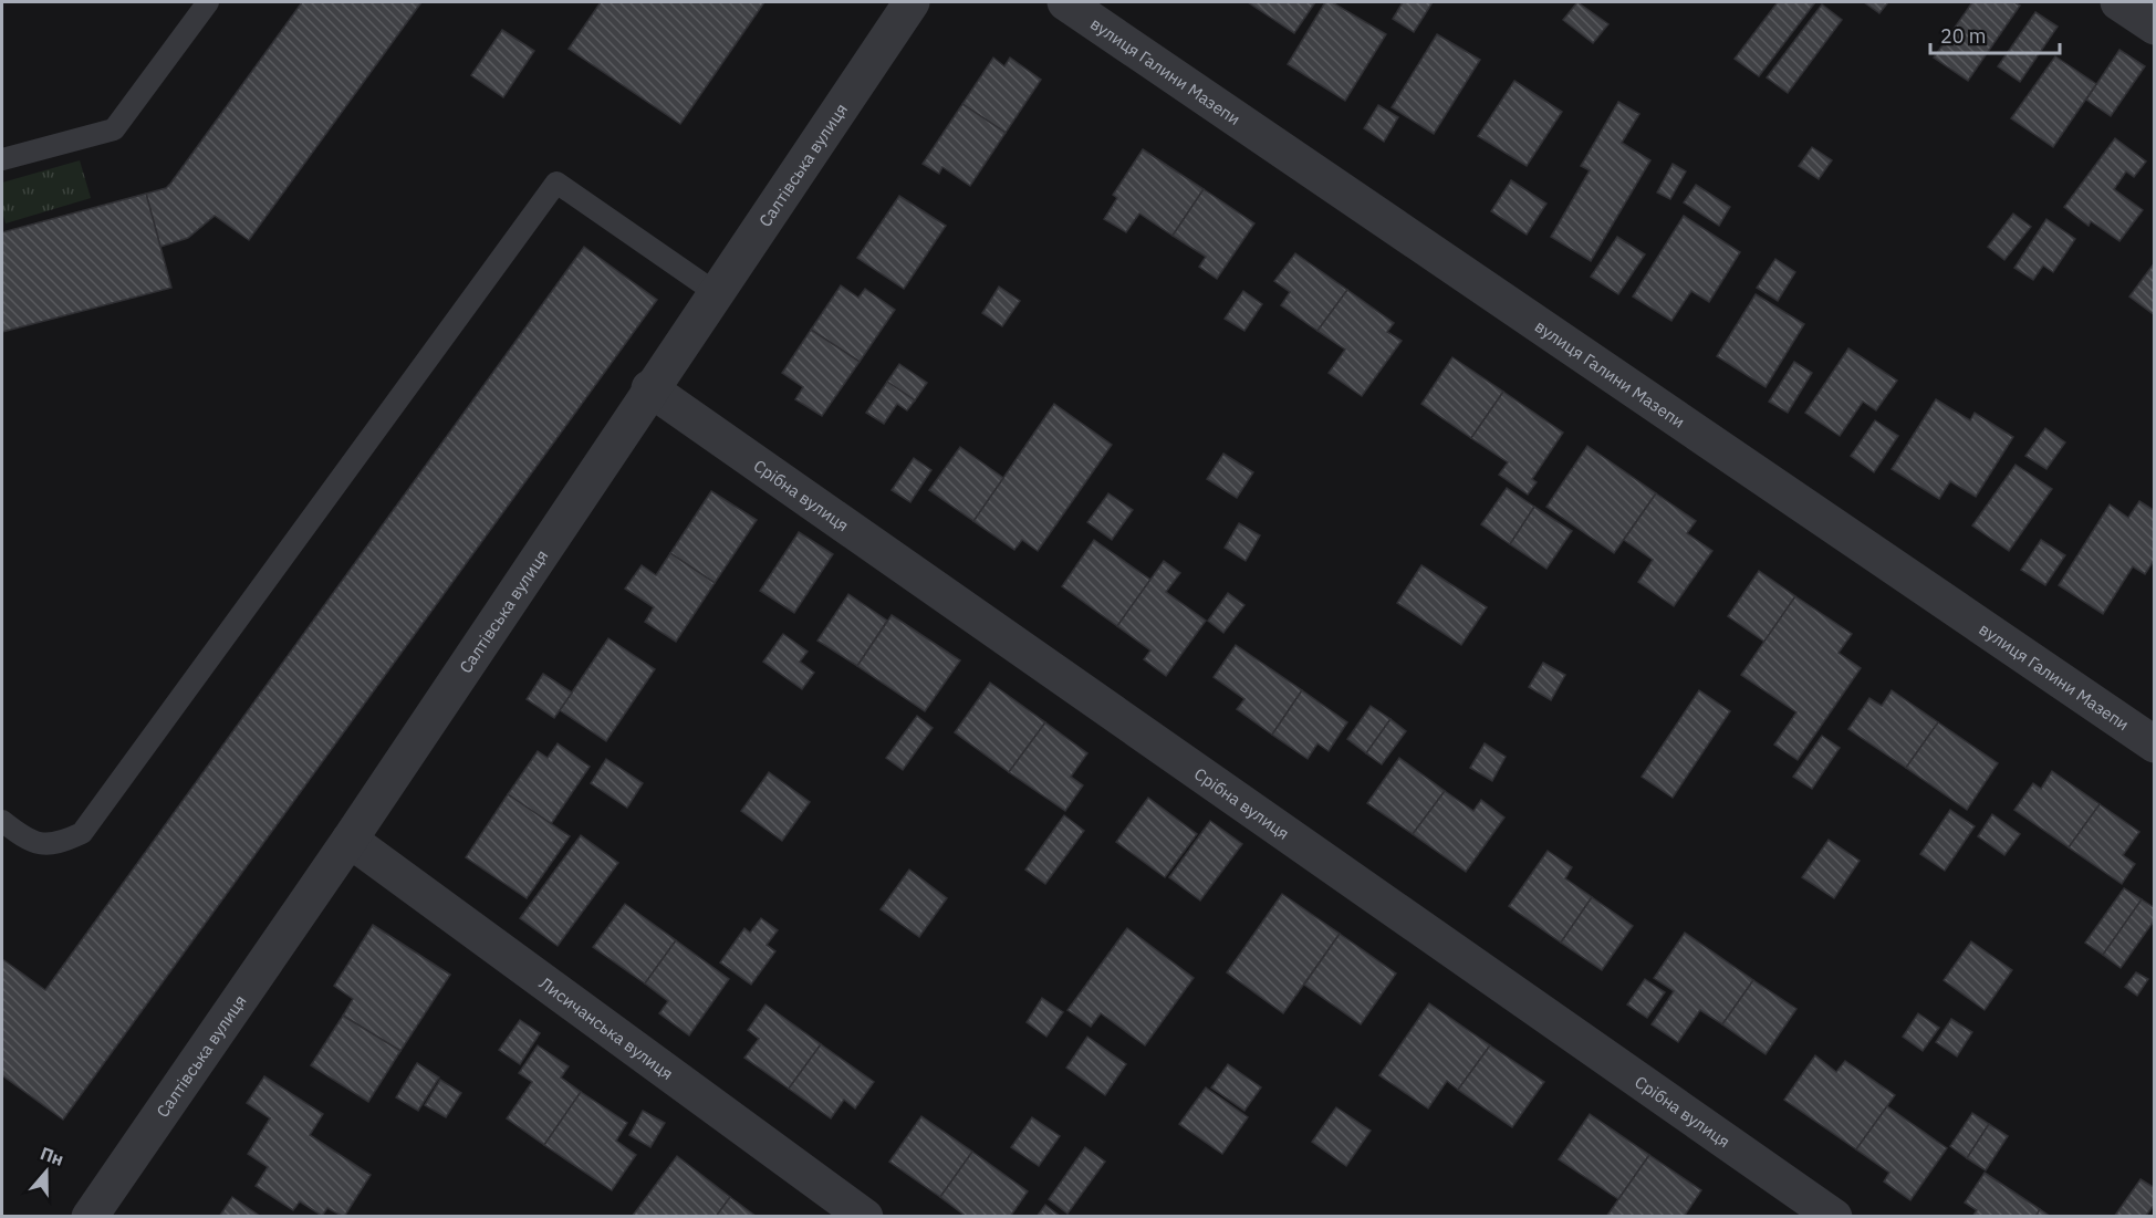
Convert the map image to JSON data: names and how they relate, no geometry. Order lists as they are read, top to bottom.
{
  "streets": {
    "street": [
      "вулиця Галини Мазепи",
      "Салтівська вулиця",
      "Срібна вулиця",
      "Лисичанська вулиця"
    ]
  },
  "crossings": [
    ["Салтівська вулиця", "Срібна вулиця"],
    ["Салтівська вулиця", "Лисичанська вулиця"]
  ],
  "scale_bar": "20 m",
  "north": "top"
}
